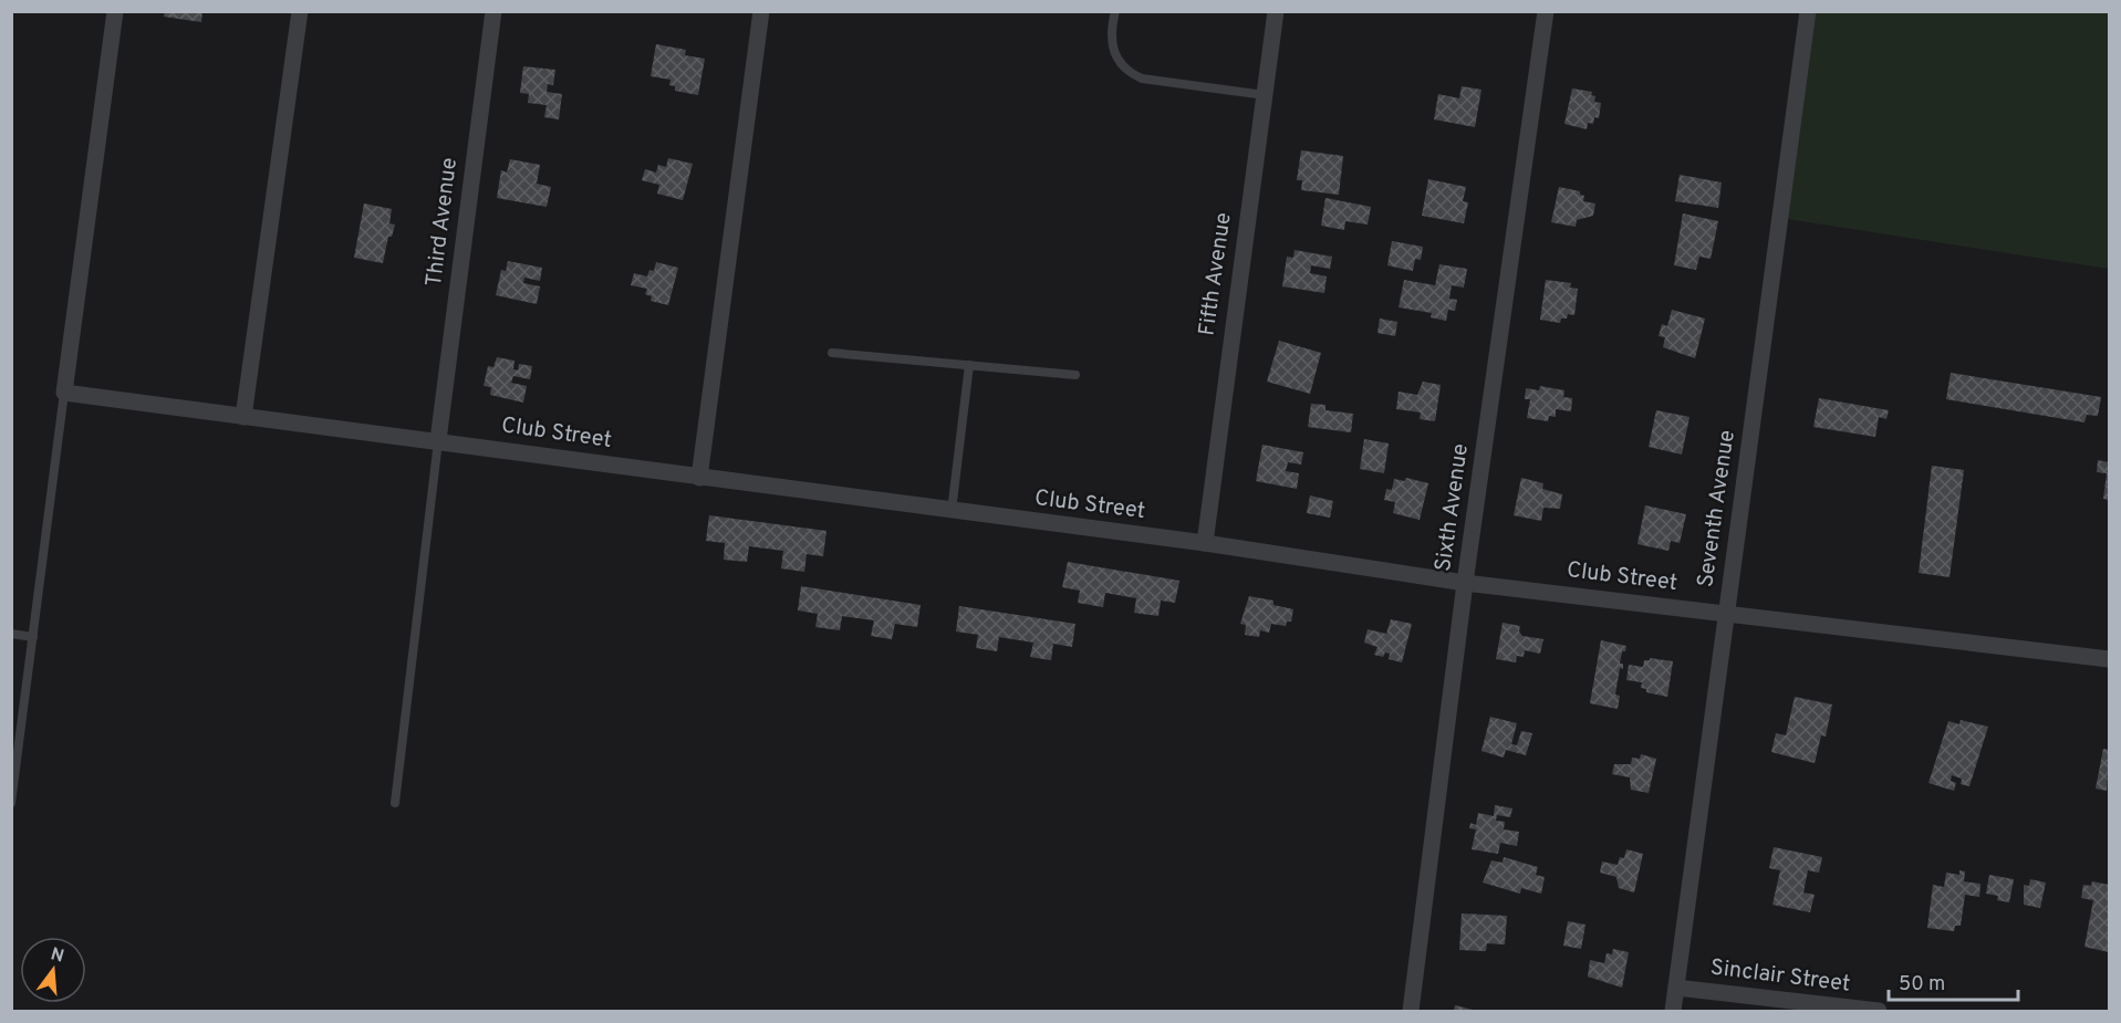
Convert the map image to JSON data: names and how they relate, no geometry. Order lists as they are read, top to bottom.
{
  "streets": {
    "street": [
      "Third Avenue",
      "Fifth Avenue",
      "Club Street",
      "Sixth Avenue",
      "Seventh Avenue",
      "Sinclair Street"
    ]
  },
  "crossings": [
    ["Third Avenue", "Club Street"],
    ["Fifth Avenue", "Club Street"],
    ["Club Street", "Sixth Avenue"],
    ["Club Street", "Seventh Avenue"],
    ["Seventh Avenue", "Sinclair Street"]
  ],
  "scale_bar": "50 m",
  "north": "top"
}
